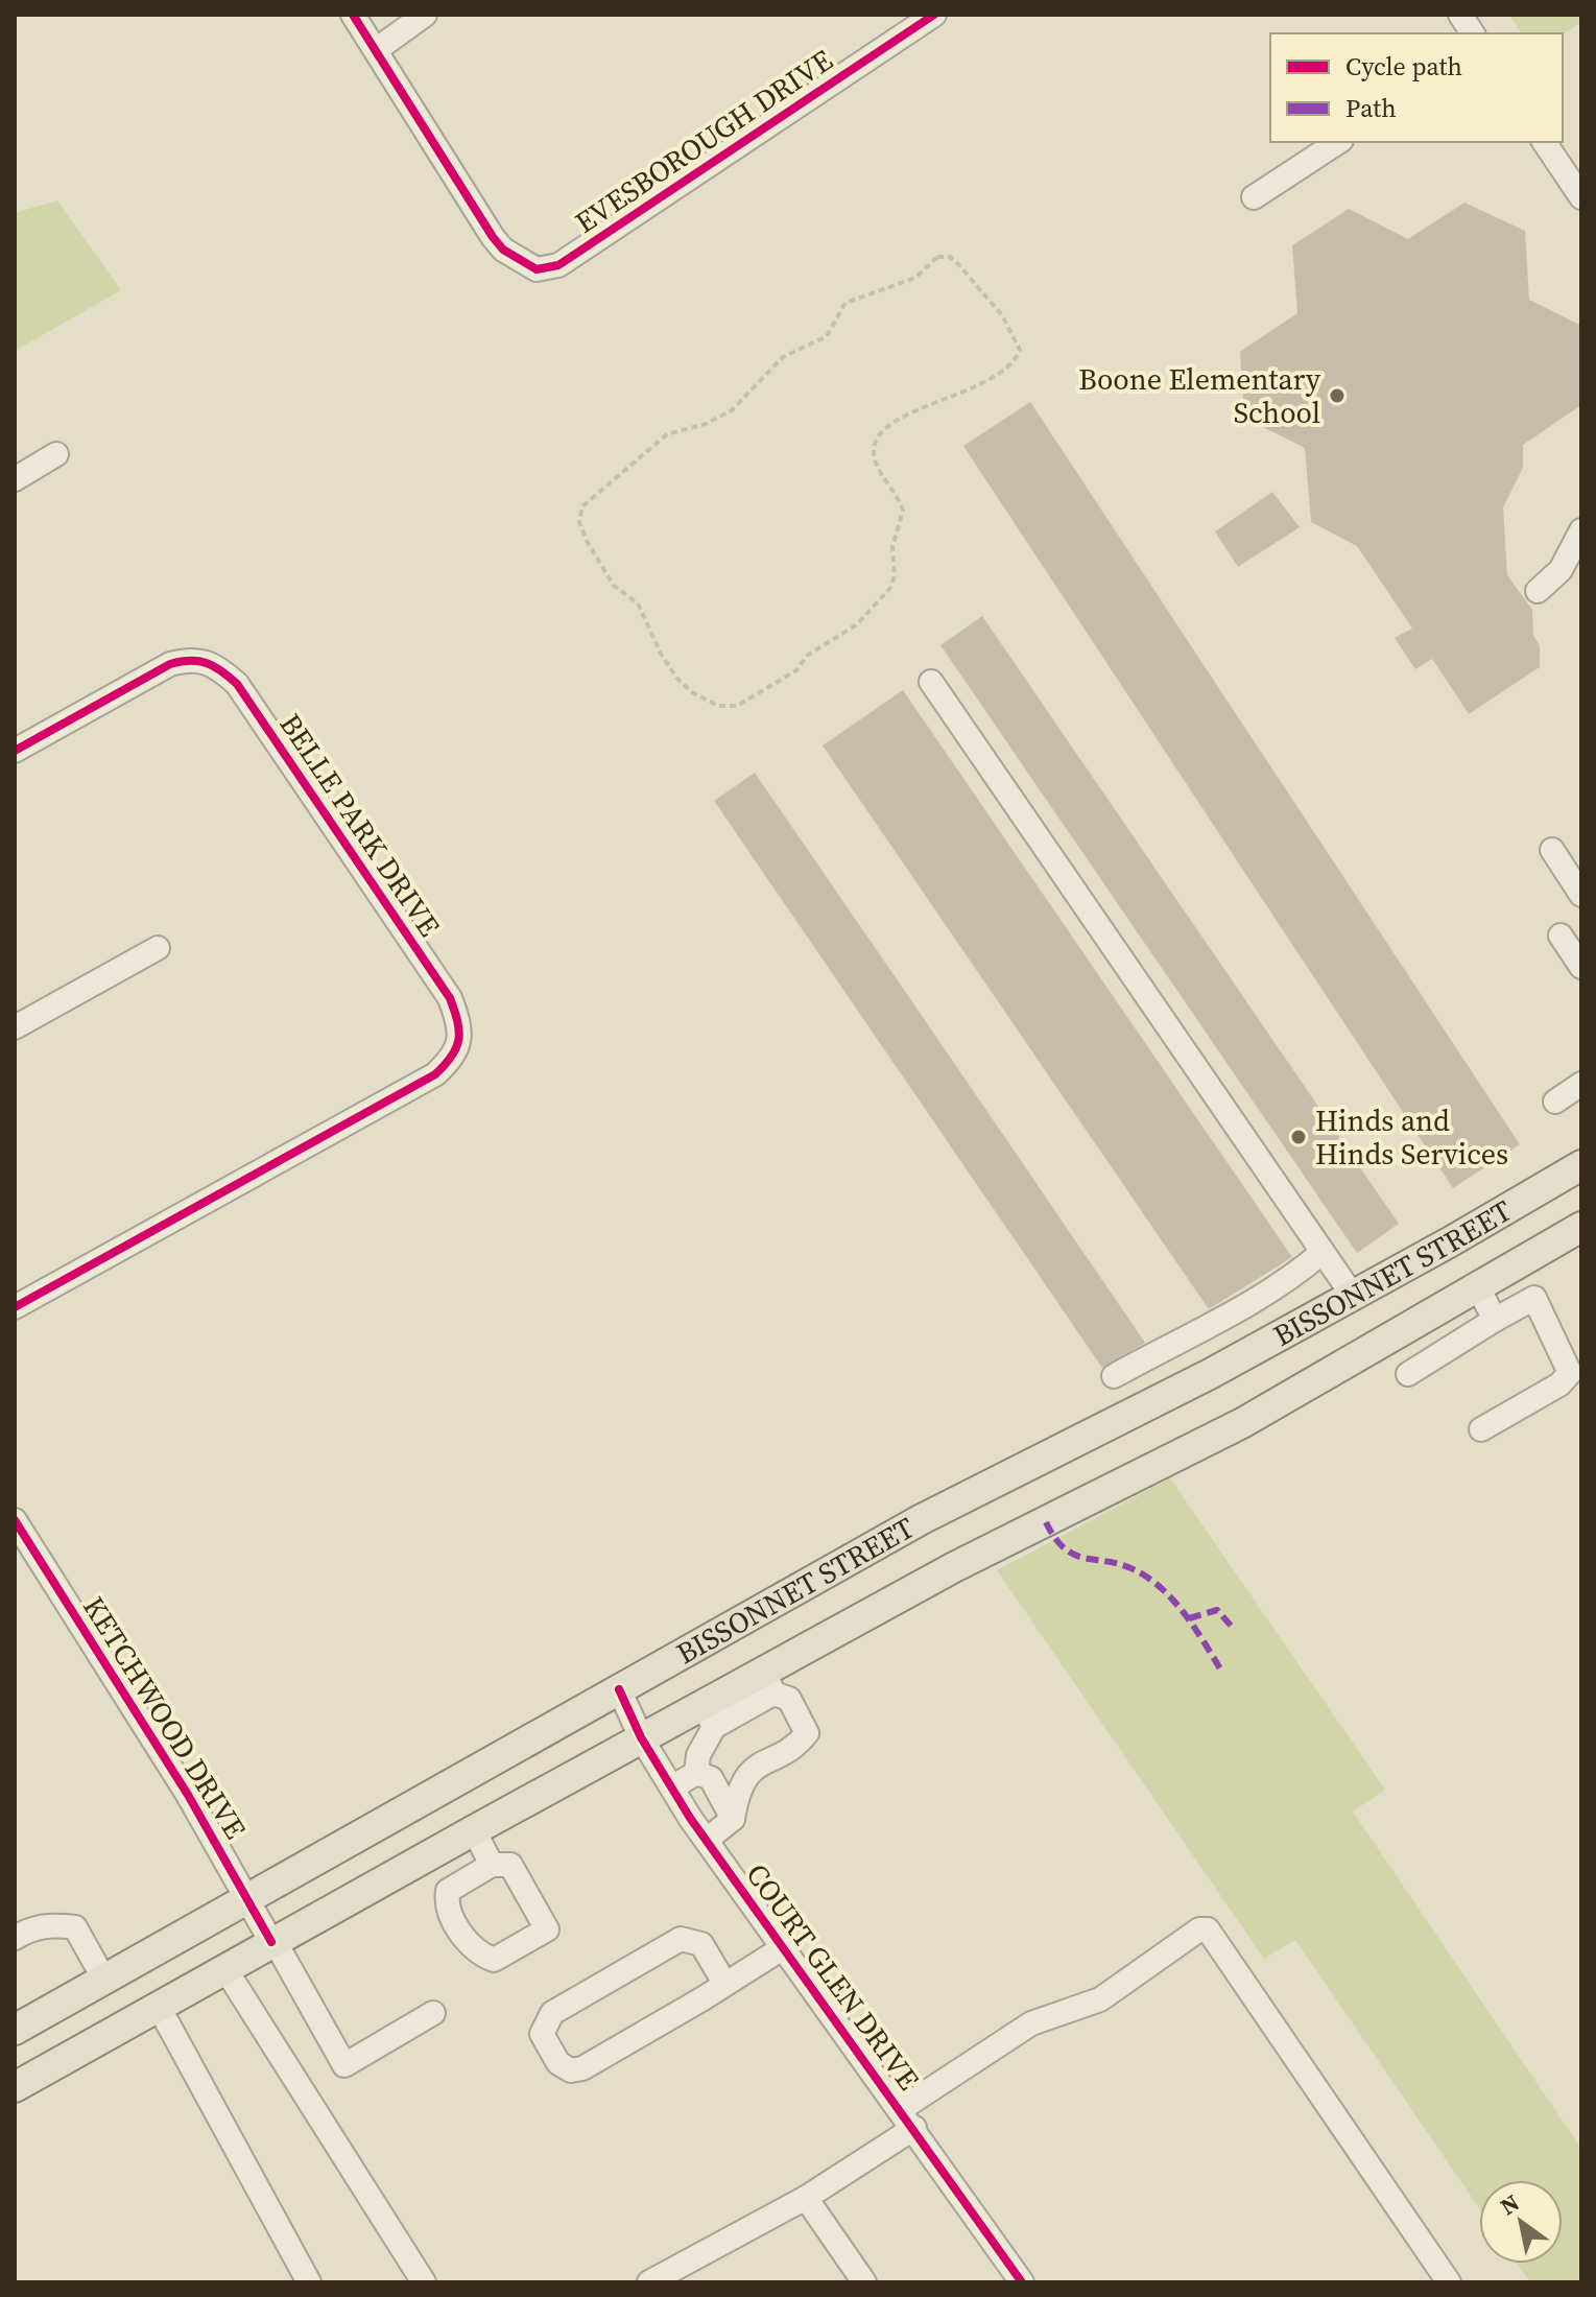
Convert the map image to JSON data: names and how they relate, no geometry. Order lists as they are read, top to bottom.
{
  "streets": {
    "main road": ["BISSONNET STREET"],
    "street": [
      "EVESBOROUGH DRIVE",
      "BELLE PARK DRIVE",
      "KETCHWOOD DRIVE",
      "COURT GLEN DRIVE"
    ]
  },
  "crossings": [
    ["BISSONNET STREET", "KETCHWOOD DRIVE"],
    ["BISSONNET STREET", "COURT GLEN DRIVE"]
  ],
  "places": ["Boone Elementary School", "Hinds and Hinds Services"],
  "legend": ["Cycle path", "Path"],
  "north": "top left"
}
